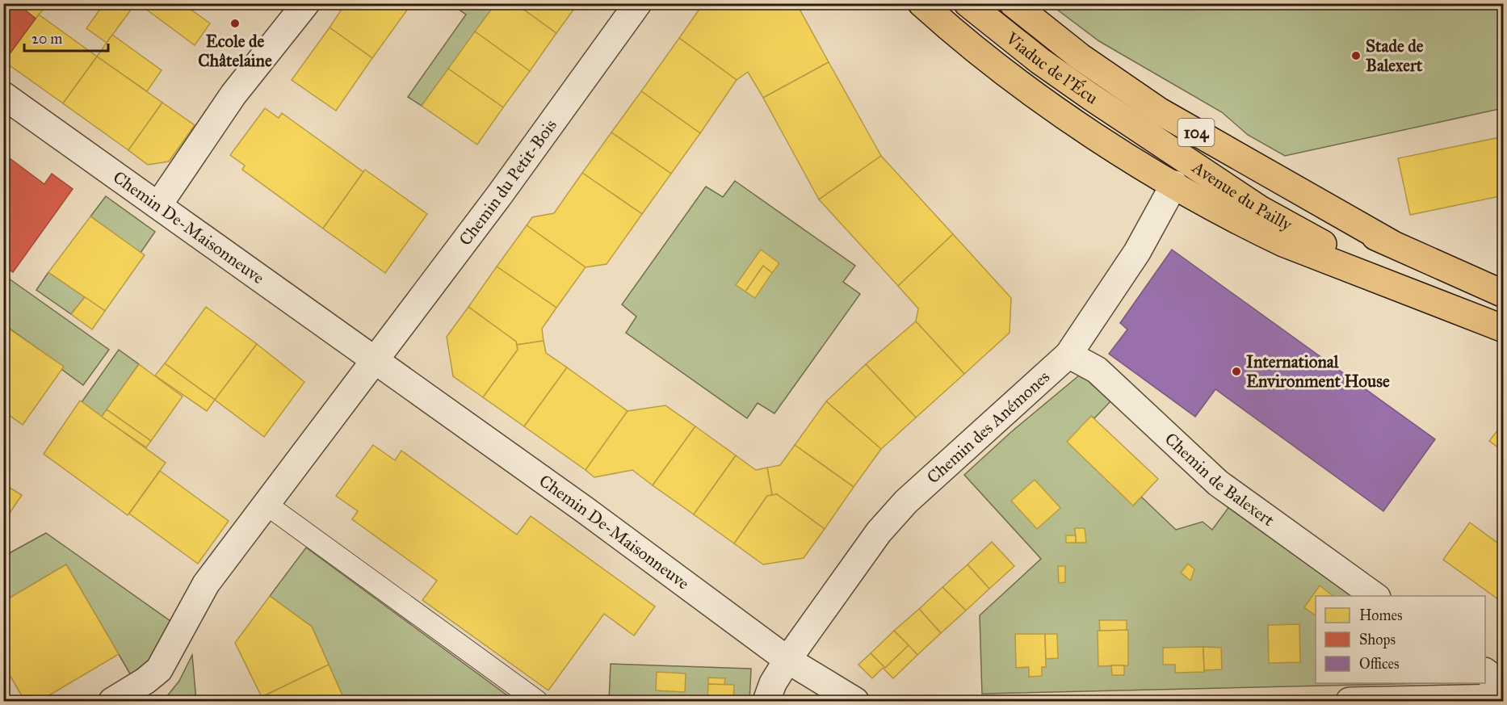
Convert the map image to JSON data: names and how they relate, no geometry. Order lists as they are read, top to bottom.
{
  "streets": {
    "main road": ["Viaduc de l'Écu", "104", "Avenue du Pailly"],
    "street": [
      "Chemin du Petit-Bois",
      "Chemin De-Maisonneuve",
      "Chemin des Anémones",
      "Chemin de Balexert"
    ]
  },
  "crossings": [
    ["Viaduc de l'Écu", "Avenue du Pailly"],
    ["Chemin du Petit-Bois", "Chemin De-Maisonneuve"],
    ["Avenue du Pailly", "Chemin des Anémones"],
    ["Chemin De-Maisonneuve", "Chemin des Anémones"],
    ["Chemin des Anémones", "Chemin de Balexert"]
  ],
  "places": ["Ecole de Châtelaine", "Stade de Balexert", "International Environment House"],
  "legend": ["Homes", "Shops", "Offices"],
  "scale_bar": "20 m"
}
